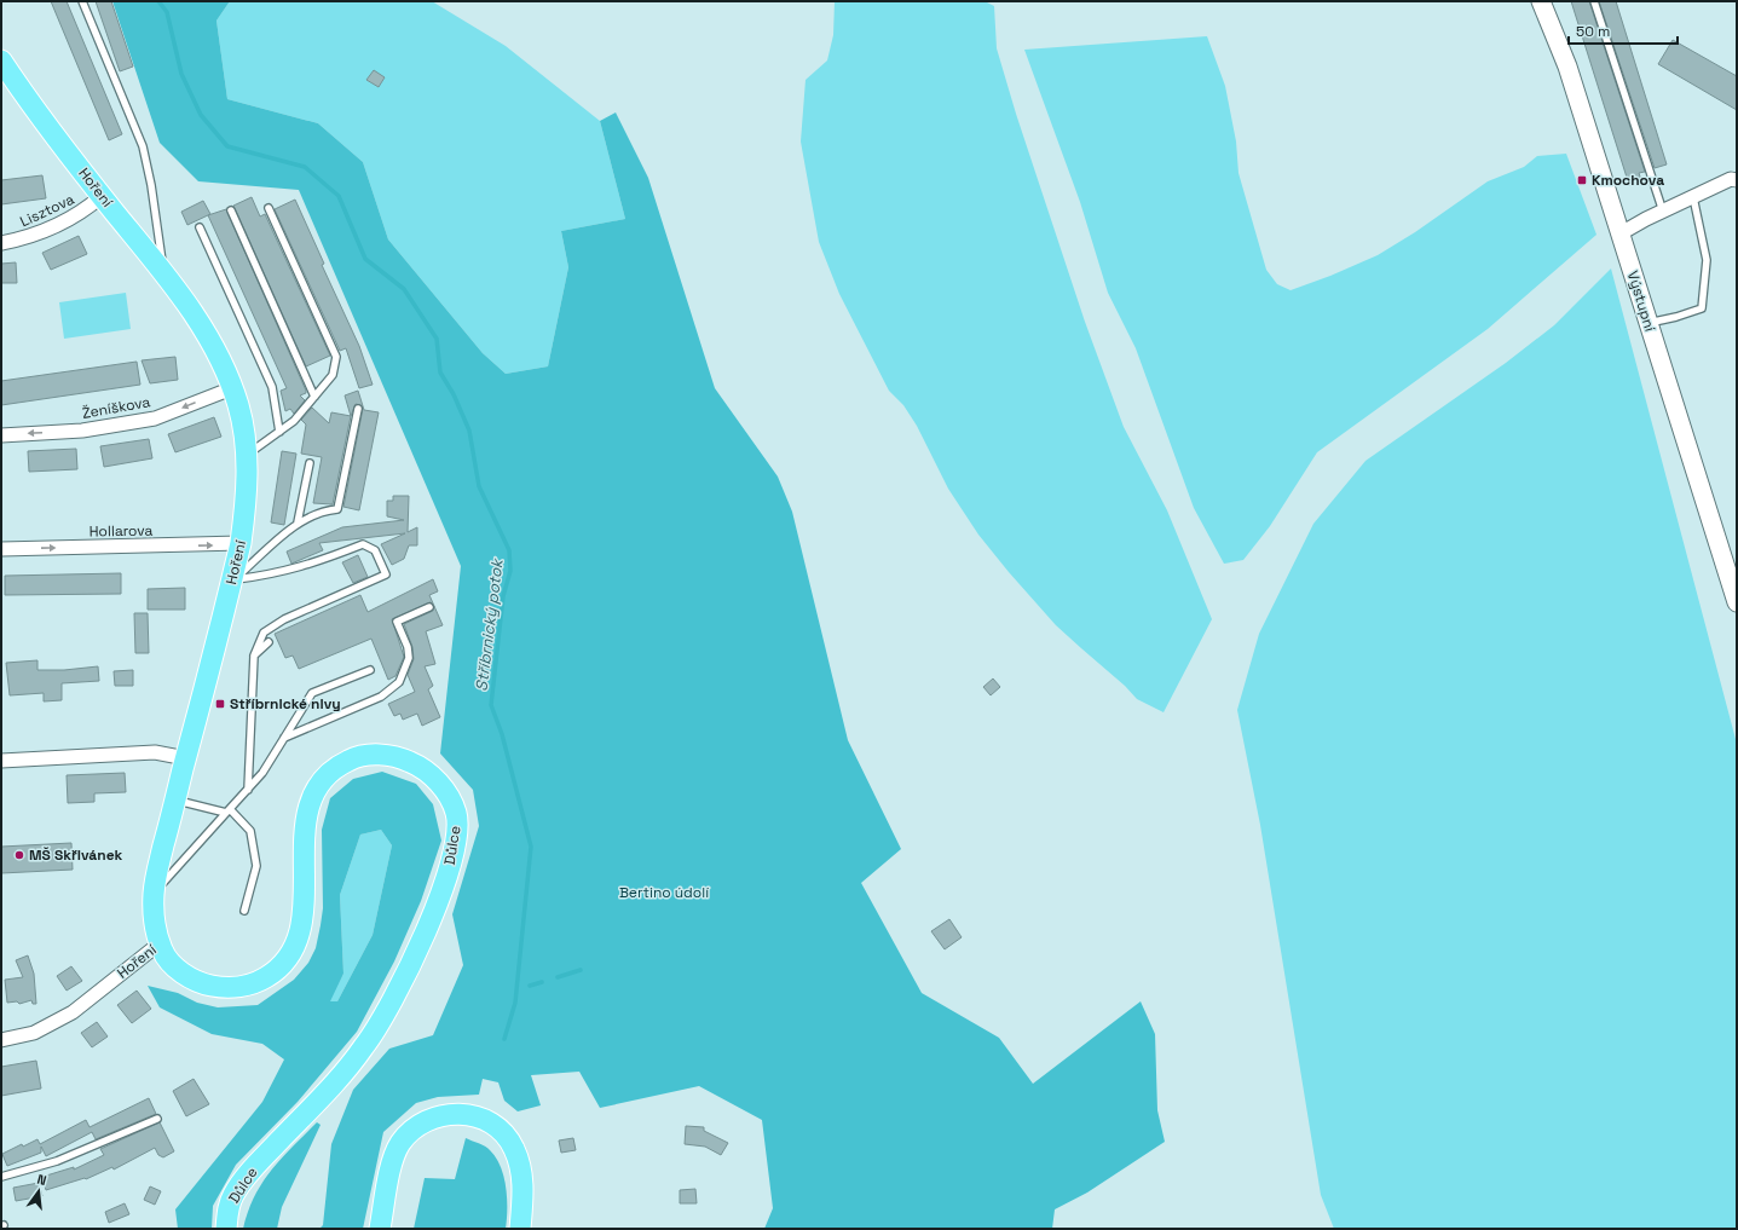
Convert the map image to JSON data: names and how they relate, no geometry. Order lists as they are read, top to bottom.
{
  "streets": {
    "main road": ["Hoření", "Důlce"],
    "street": [
      "Lisztova",
      "Výstupní",
      "Ženíškova",
      "Hollarova"
    ]
  },
  "crossings": [
    ["Hoření", "Lisztova"],
    ["Hoření", "Ženíškova"],
    ["Hoření", "Hollarova"],
    ["Hoření", "Důlce"]
  ],
  "one_way": ["Ženíškova", "Hollarova"],
  "water": ["Stříbrnický potok"],
  "parks": ["Bertino údolí"],
  "places": {
    "transit": ["Kmochova", "Stříbrnické nivy"],
    "other": ["MŠ Skřivánek"]
  },
  "scale_bar": "50 m",
  "north": "top"
}
